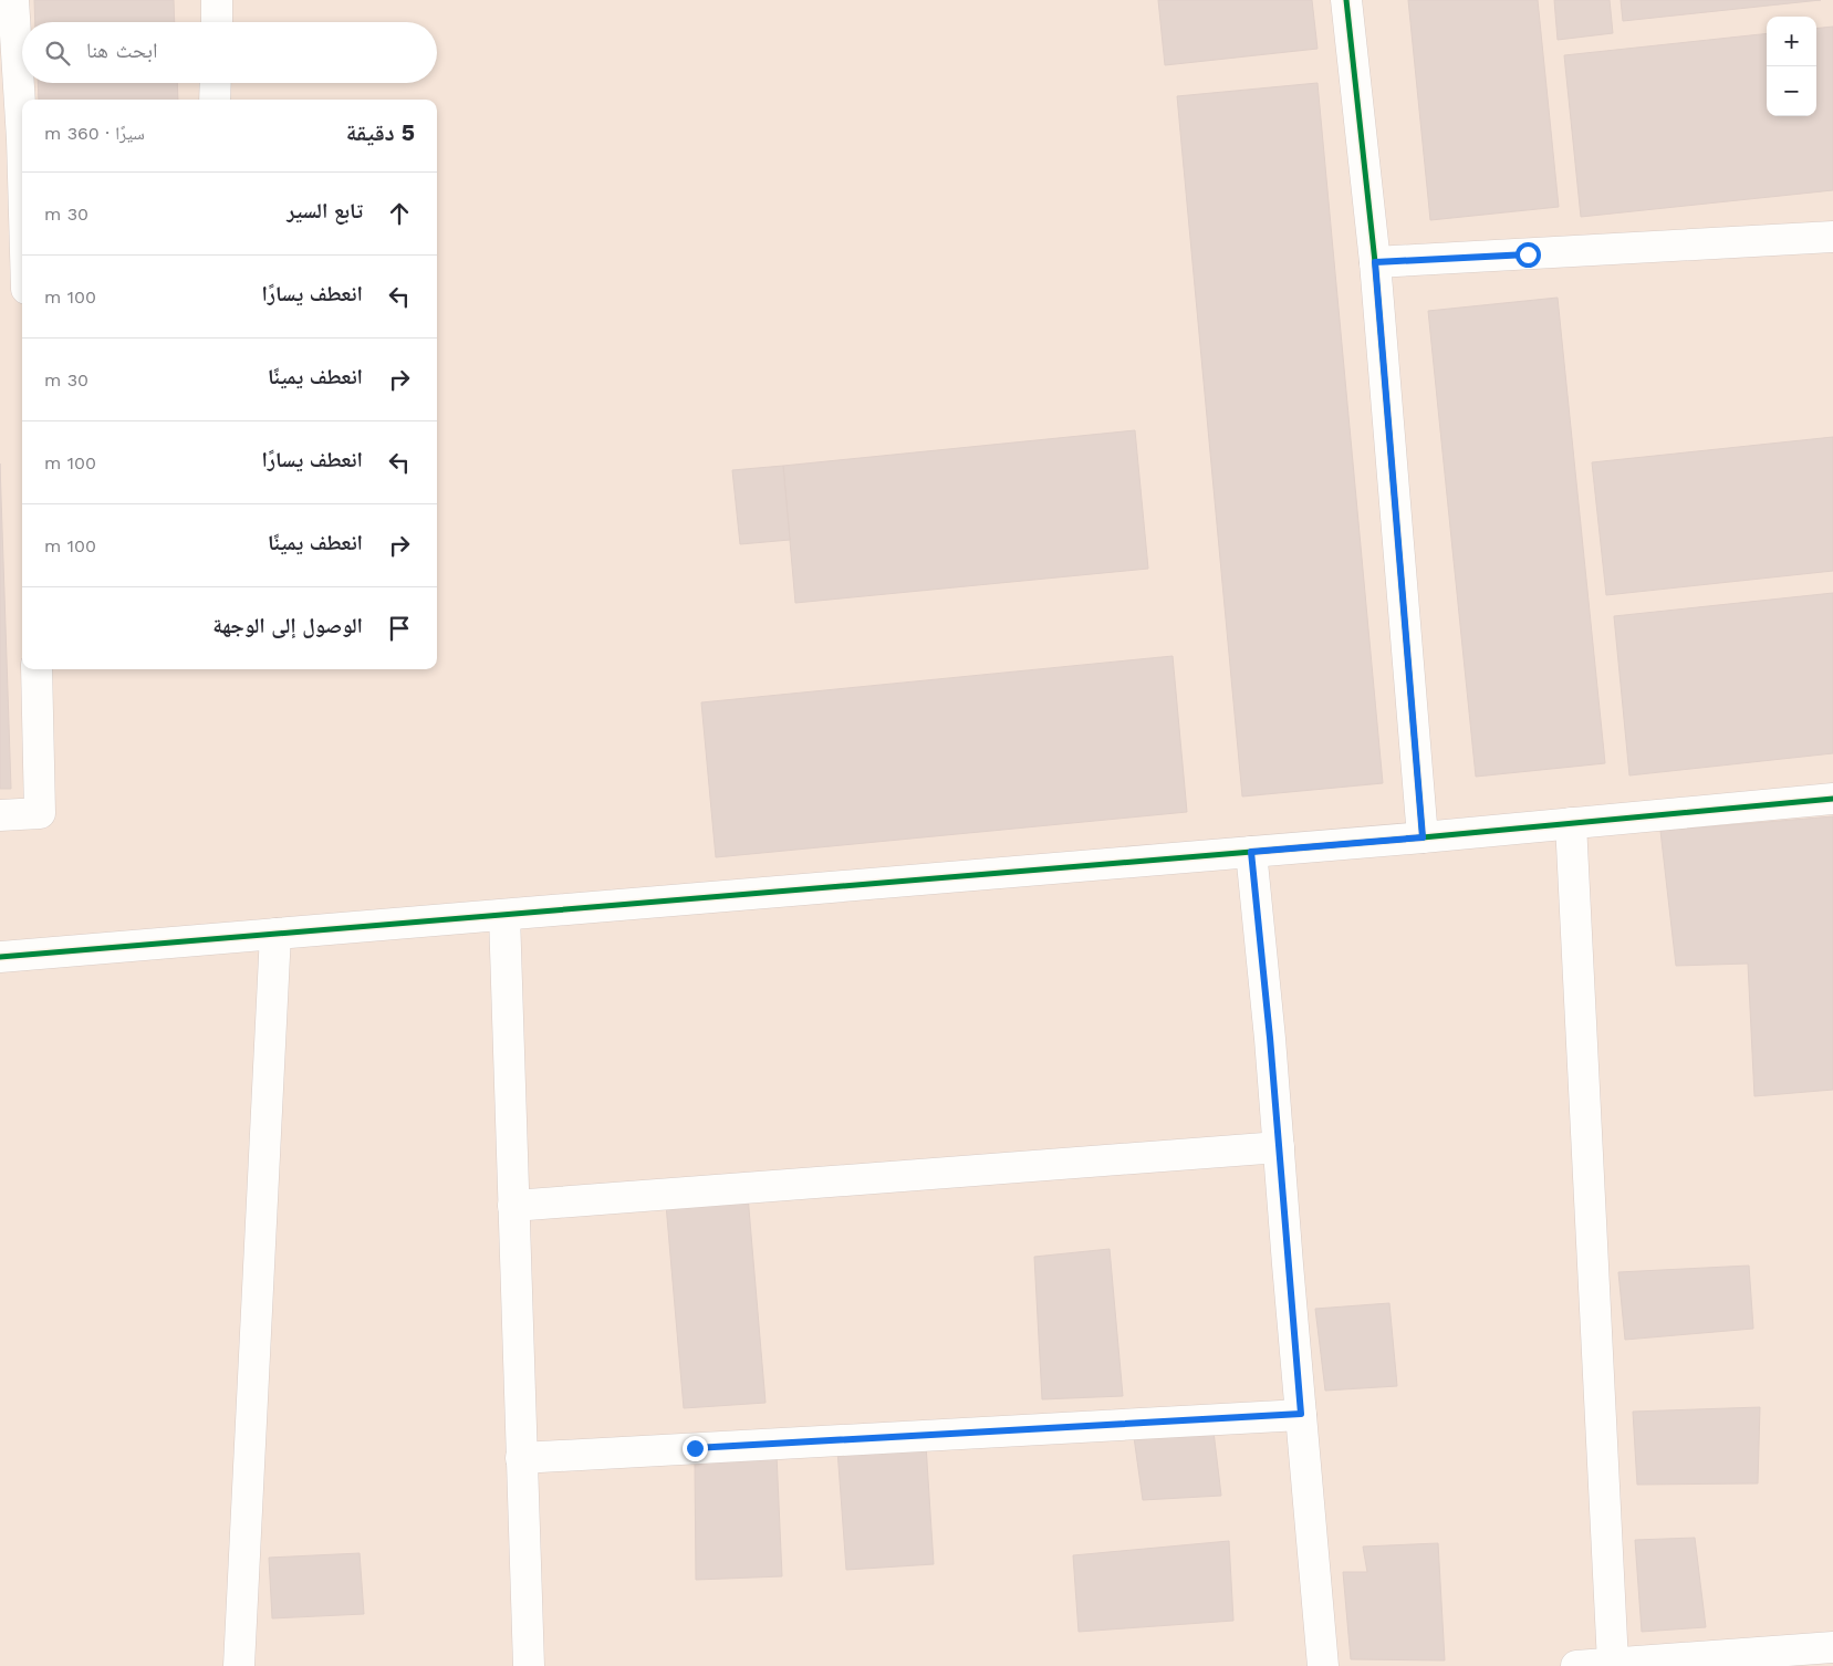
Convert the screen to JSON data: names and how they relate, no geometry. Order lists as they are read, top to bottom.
{
  "page": {
    "map_buttons": ["+", "−"],
    "search": "ابحث هنا",
    "heading": ["5 دقيقة", "سيرًا · 360 m"],
    "list": [
      ["تابع السير", "30 m"],
      ["انعطف يسارًا", "100 m"],
      ["انعطف يمينًا", "30 m"],
      ["انعطف يسارًا", "100 m"],
      ["انعطف يمينًا", "100 m"],
      "الوصول إلى الوجهة"
    ]
  }
}
